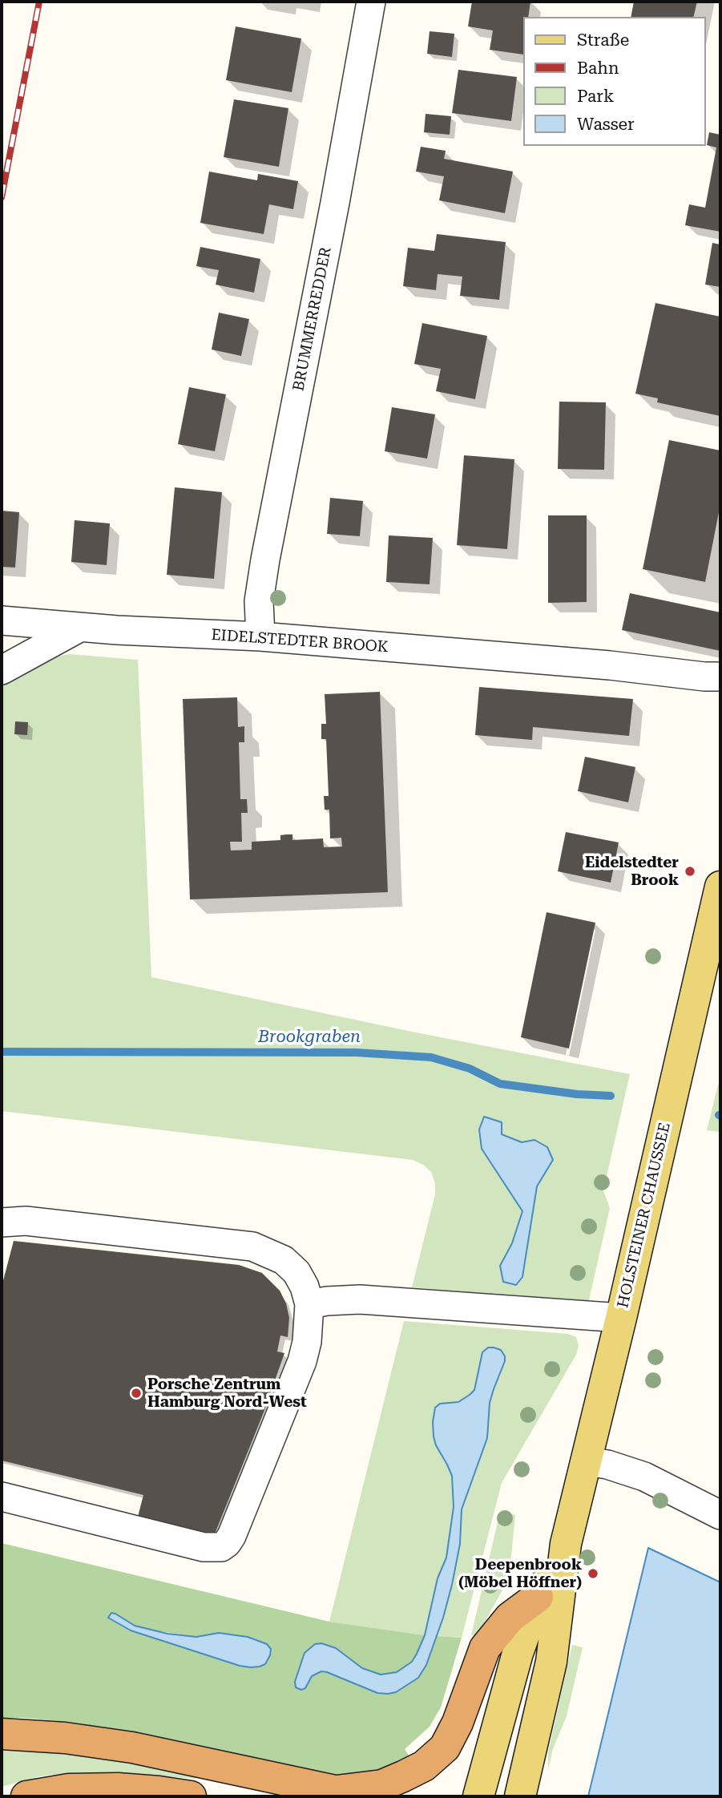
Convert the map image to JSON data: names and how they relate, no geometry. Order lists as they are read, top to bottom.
{
  "streets": {
    "main road": ["HOLSTEINER CHAUSSEE"],
    "street": ["BRUMMERREDDER", "EIDELSTEDTER BROOK"]
  },
  "crossings": [
    ["BRUMMERREDDER", "EIDELSTEDTER BROOK"]
  ],
  "water": ["Brookgraben"],
  "places": ["Eidelstedter Brook", "Porsche Zentrum Hamburg Nord-West", "Deepenbrook (Möbel Höffner)"],
  "legend": [
    "Straße",
    "Bahn",
    "Park",
    "Wasser"
  ]
}
